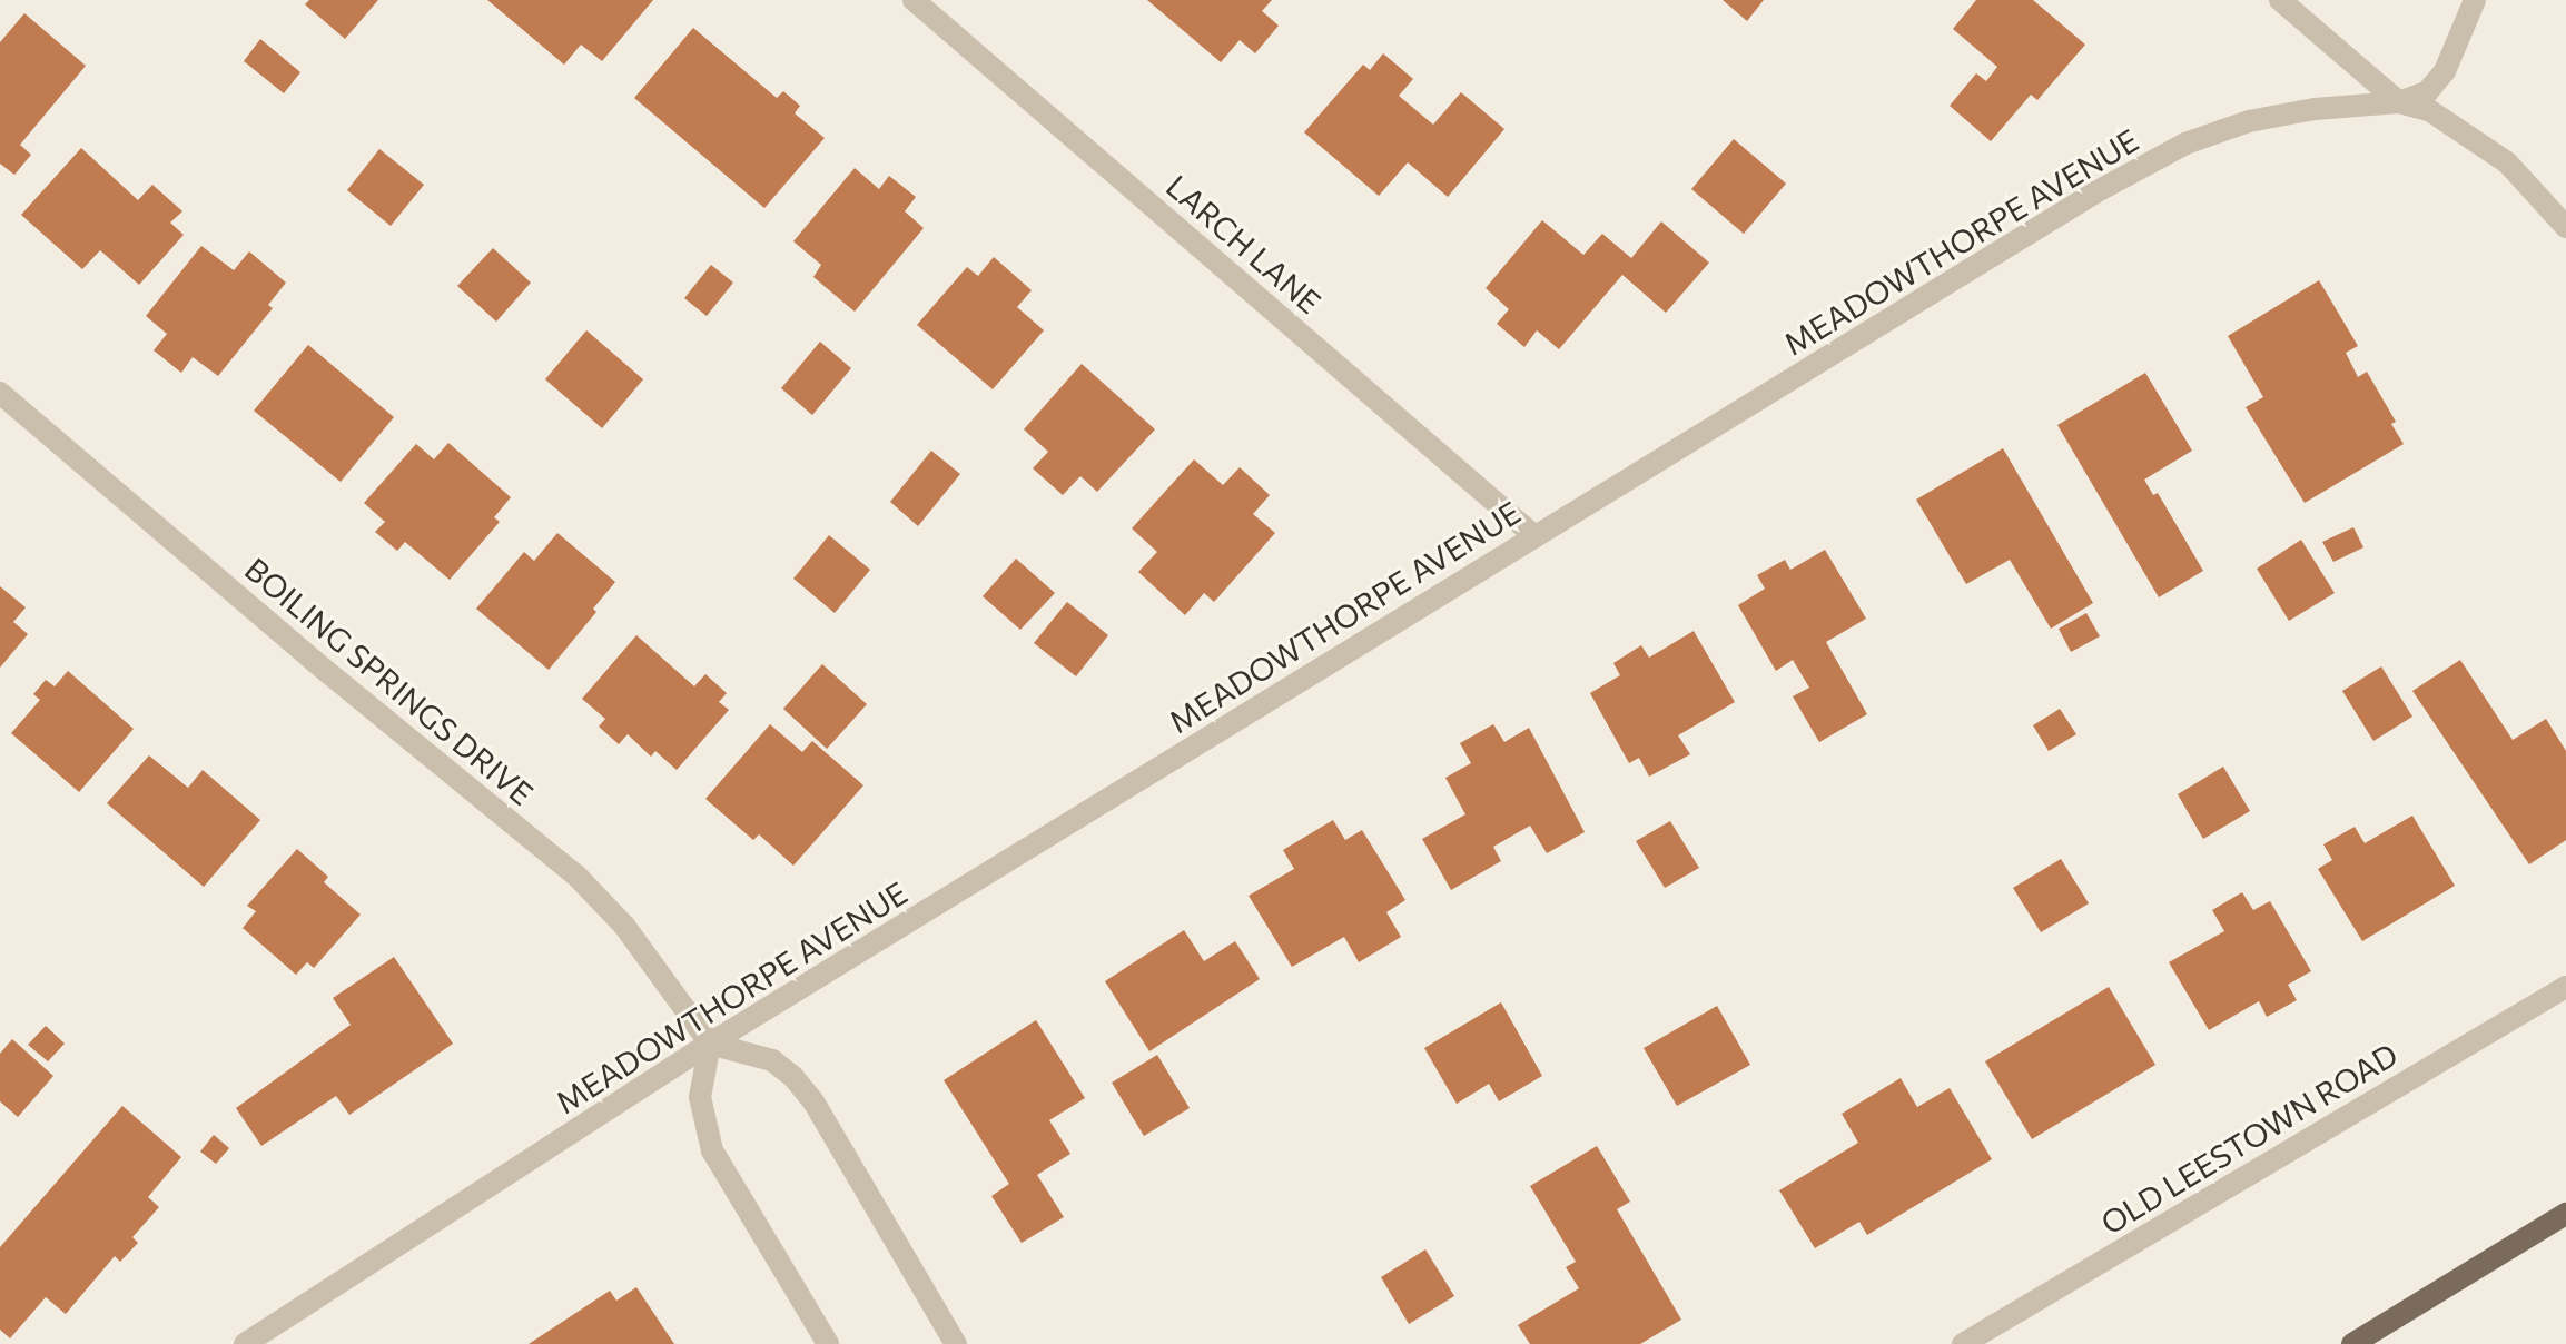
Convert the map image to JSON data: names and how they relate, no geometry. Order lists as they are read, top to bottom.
{
  "streets": {
    "street": [
      "MEADOWTHORPE AVENUE",
      "LARCH LANE",
      "BOILING SPRINGS DRIVE",
      "OLD LEESTOWN ROAD"
    ]
  },
  "crossings": [
    ["MEADOWTHORPE AVENUE", "LARCH LANE"],
    ["MEADOWTHORPE AVENUE", "BOILING SPRINGS DRIVE"]
  ]
}
